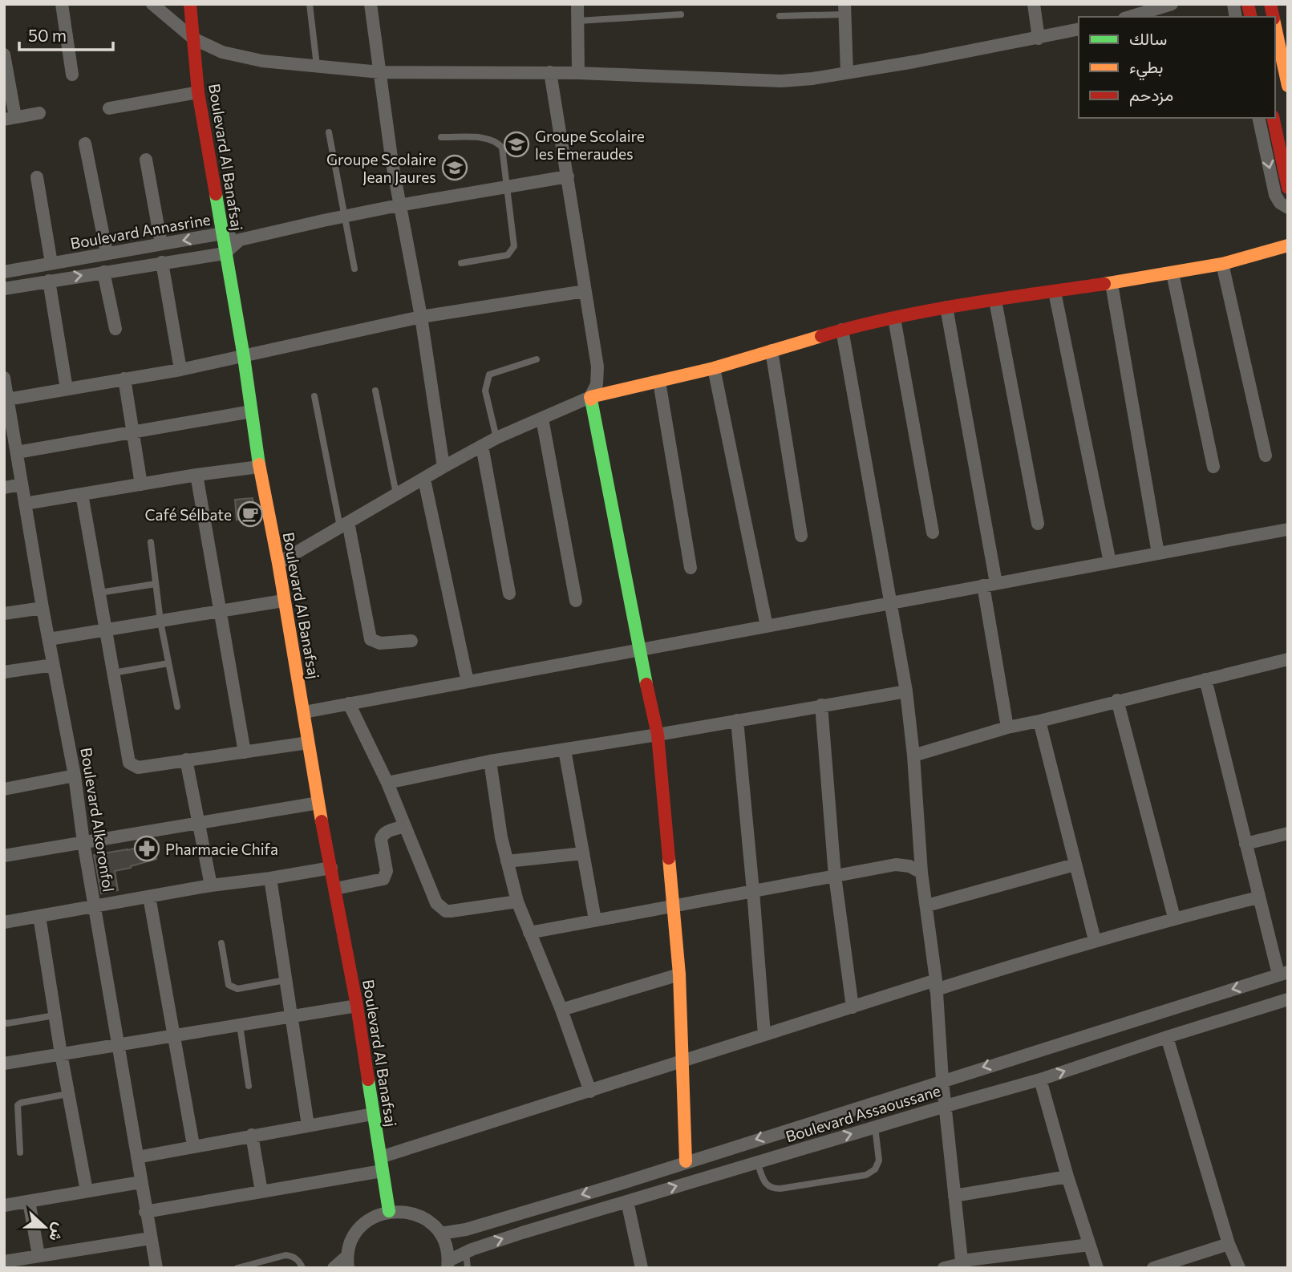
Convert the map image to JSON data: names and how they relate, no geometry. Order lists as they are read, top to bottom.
{
  "streets": {
    "street": [
      "Boulevard Al Banafsaj",
      "Boulevard Annasrine",
      "Boulevard Alkoronfol",
      "Boulevard Assaoussane"
    ]
  },
  "crossings": [
    ["Boulevard Al Banafsaj", "Boulevard Annasrine"]
  ],
  "places": {
    "school or university": ["Groupe Scolaire les Emeraudes", "Groupe Scolaire Jean Jaures"],
    "cafe": ["Café Sélbate"],
    "pharmacy": ["Pharmacie Chifa"]
  },
  "legend": ["سالك", "بطيء", "مزدحم"],
  "scale_bar": "50 m",
  "north": "right"
}
